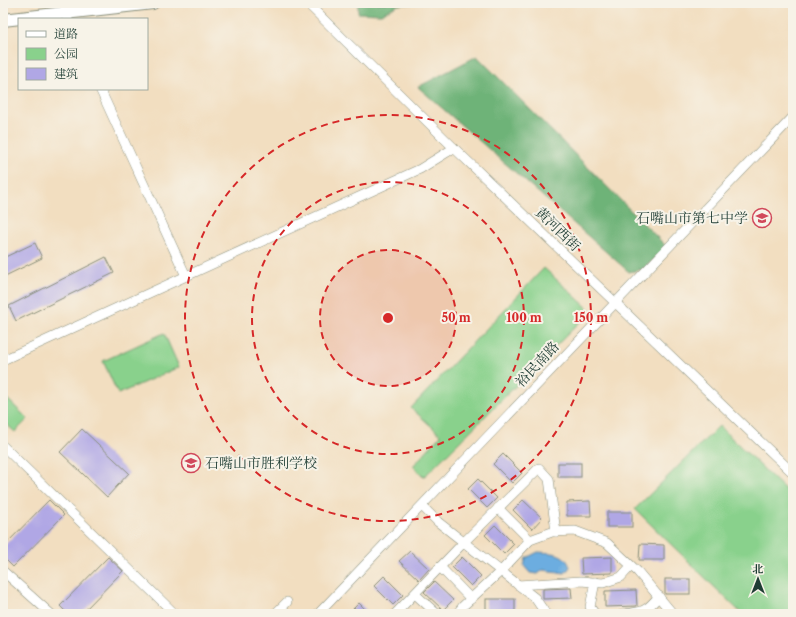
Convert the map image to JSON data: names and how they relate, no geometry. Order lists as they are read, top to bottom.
{
  "streets": {
    "street": ["黄河西街", "裕民南路"]
  },
  "crossings": [
    ["黄河西街", "裕民南路"]
  ],
  "places": {
    "school or university": ["石嘴山市第七中学", "石嘴山市胜利学校"]
  },
  "legend": ["道路", "公园", "建筑"],
  "north": "top",
  "rings": ["50 m", "100 m", "150 m"]
}
